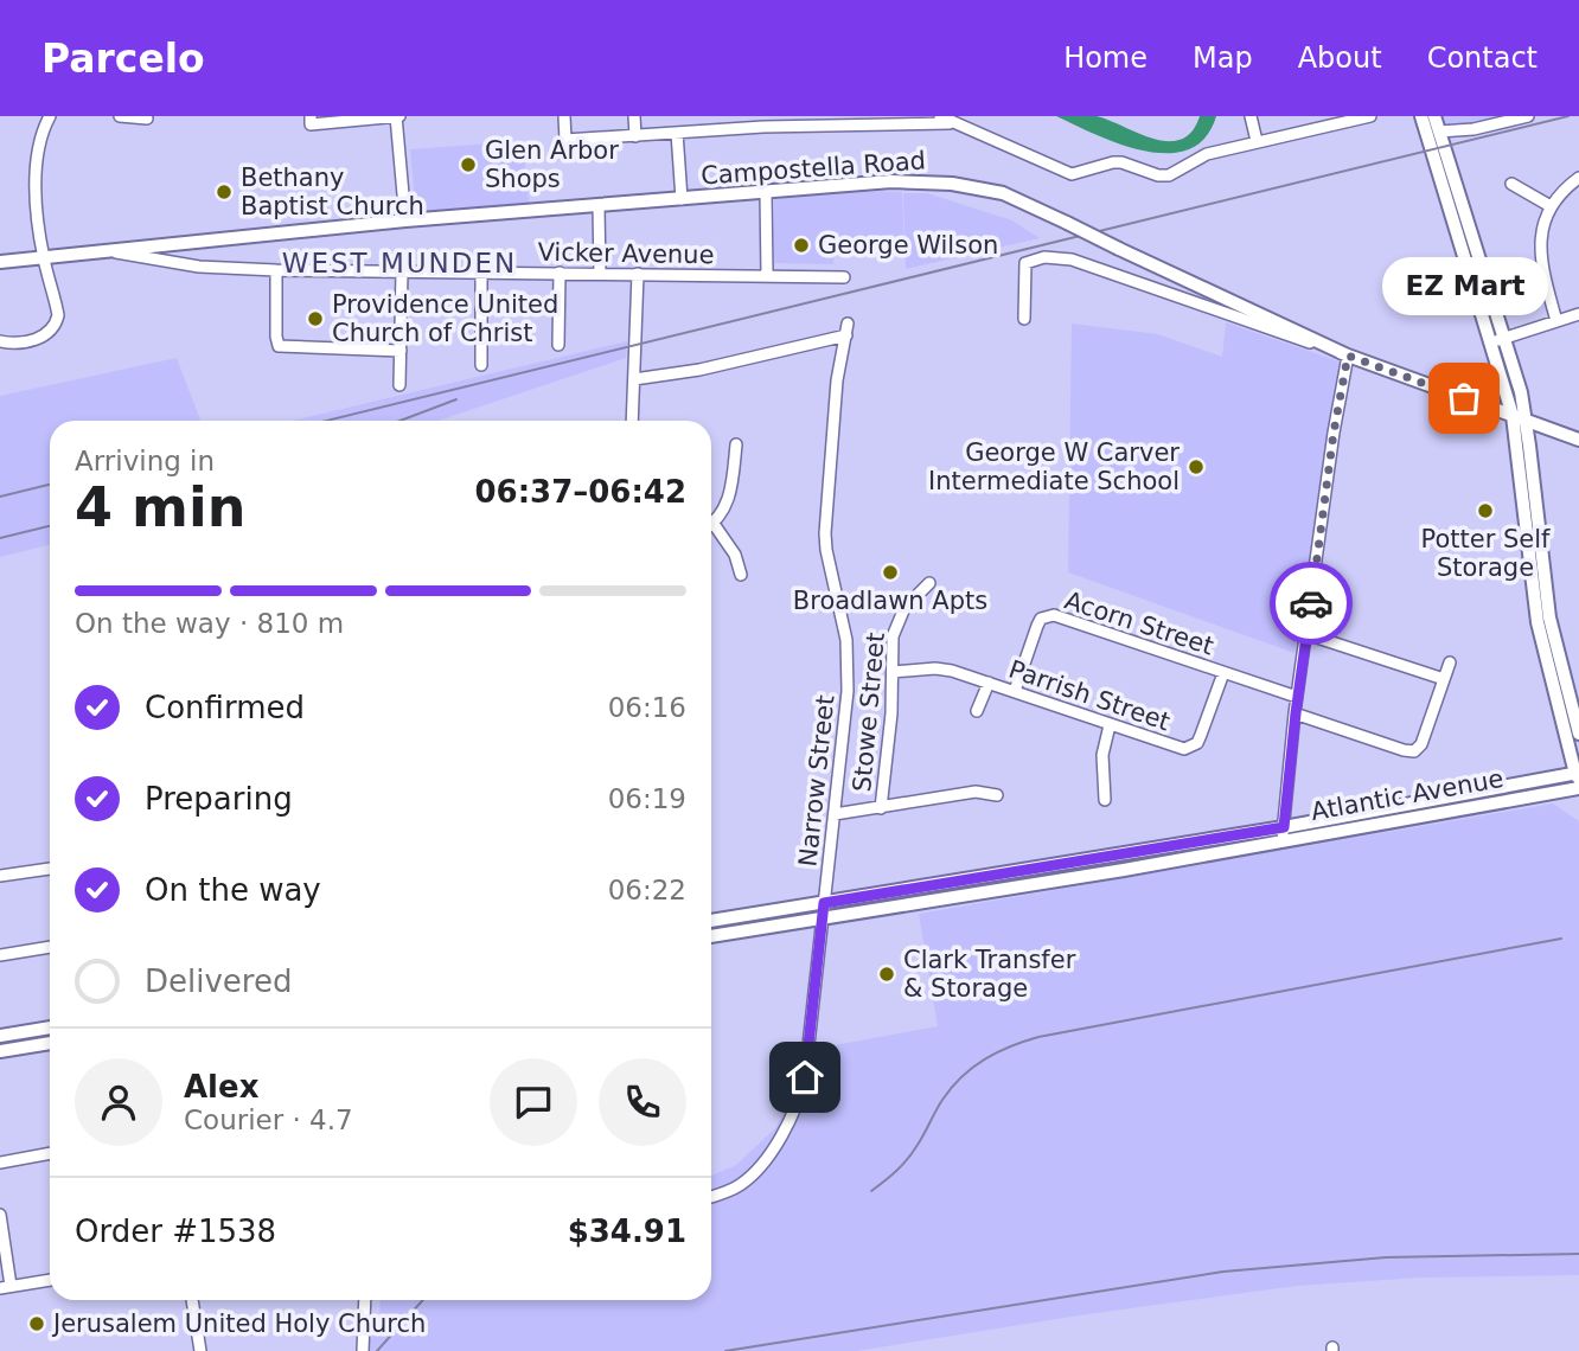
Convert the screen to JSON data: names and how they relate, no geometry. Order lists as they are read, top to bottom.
{
  "streets": {
    "main road": ["Campostella Road", "Atlantic Avenue"],
    "street": [
      "Vicker Avenue",
      "Acorn Street",
      "Parrish Street",
      "Stowe Street",
      "Narrow Street"
    ]
  },
  "crossings": [
    ["Campostella Road", "Vicker Avenue"],
    ["Acorn Street", "Parrish Street"],
    ["Parrish Street", "Stowe Street"],
    ["Narrow Street", "Atlantic Avenue"]
  ],
  "districts": ["WEST MUNDEN"],
  "places": [
    "Glen Arbor Shops",
    "Bethany Baptist Church",
    "George Wilson",
    "Providence United Church of Christ",
    "EZ Mart",
    "George W Carver Intermediate School",
    "Potter Self Storage",
    "Broadlawn Apts",
    "Clark Transfer & Storage",
    "Jerusalem United Holy Church"
  ],
  "page": {
    "header": "Parcelo",
    "nav": [
      "Home",
      "Map",
      "About",
      "Contact"
    ],
    "bubble": "EZ Mart",
    "heading": ["4 min", "Arriving in", "06:37–06:42"],
    "panel": [
      "Alex",
      "Courier · 4.7",
      "Order #1538",
      "$34.91"
    ],
    "bar": "On the way · 810 m",
    "list": [
      ["Confirmed", "06:16"],
      ["Preparing", "06:19"],
      ["On the way", "06:22"],
      "Delivered"
    ]
  }
}
